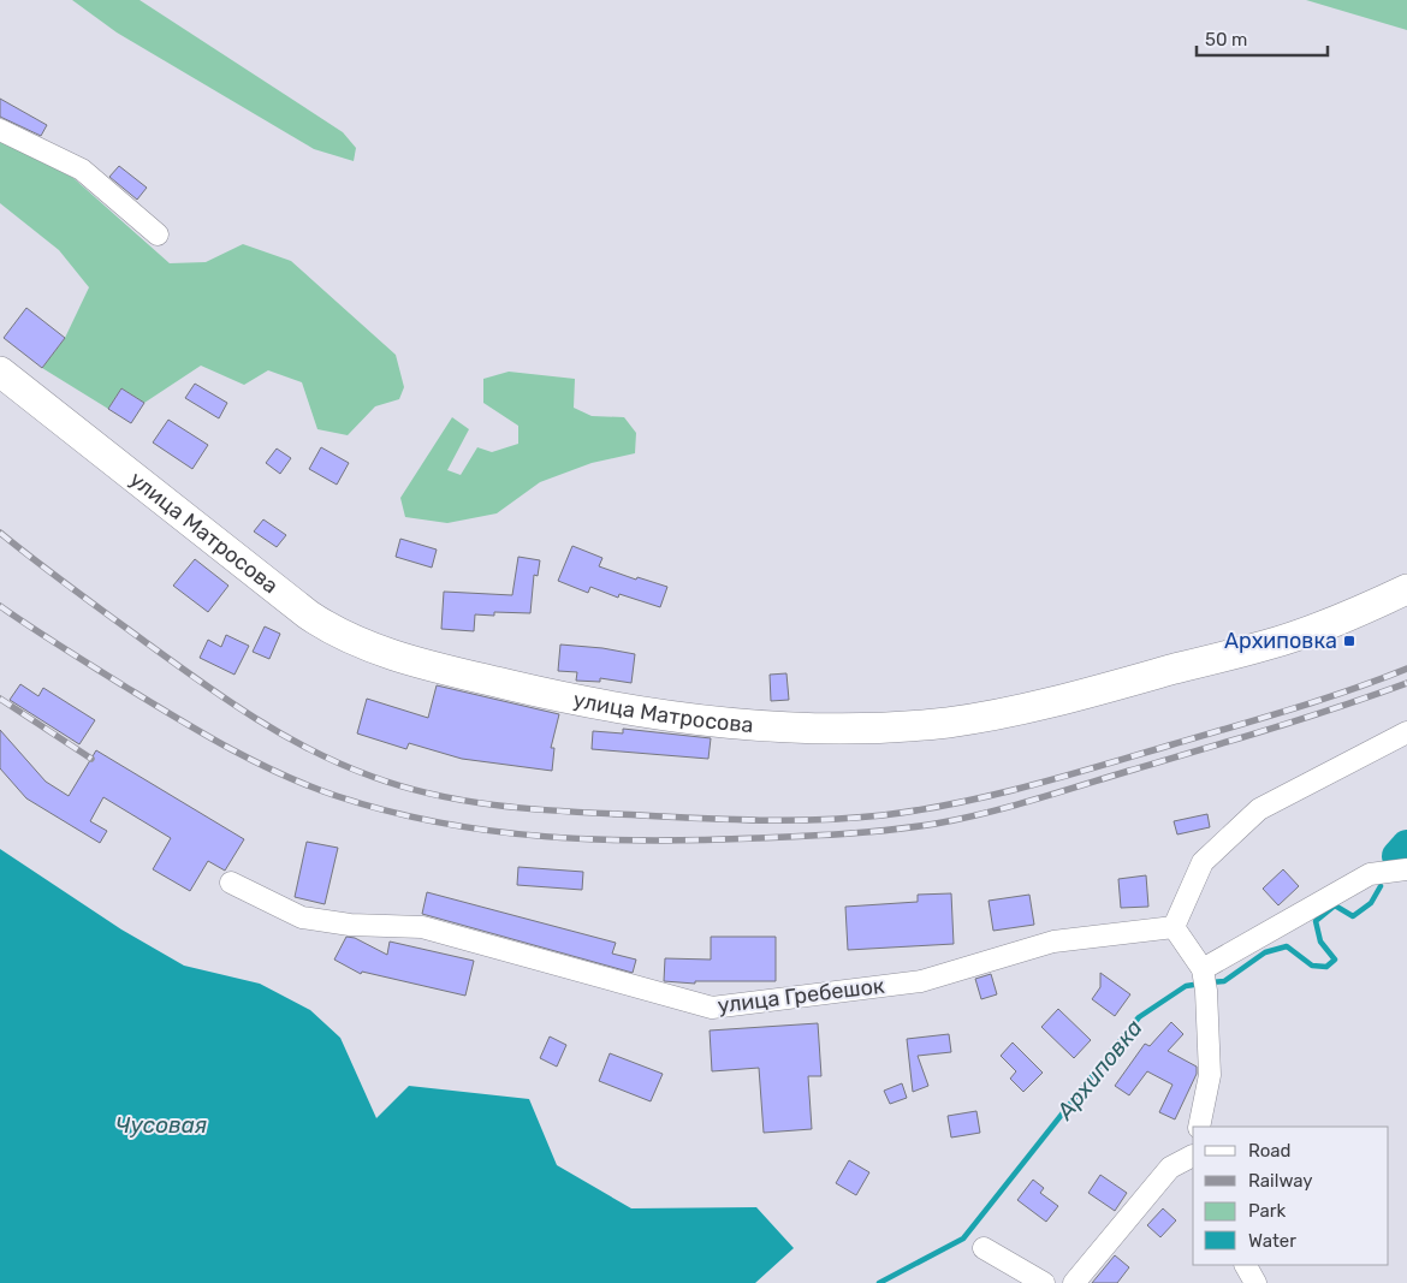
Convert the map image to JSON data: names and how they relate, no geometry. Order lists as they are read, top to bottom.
{
  "streets": {
    "street": ["улица Матросова", "улица Гребешок"]
  },
  "water": ["Архиповка", "Чусовая"],
  "places": {
    "transit": ["Архиповка"]
  },
  "legend": [
    "Road",
    "Railway",
    "Park",
    "Water"
  ],
  "scale_bar": "50 m"
}
